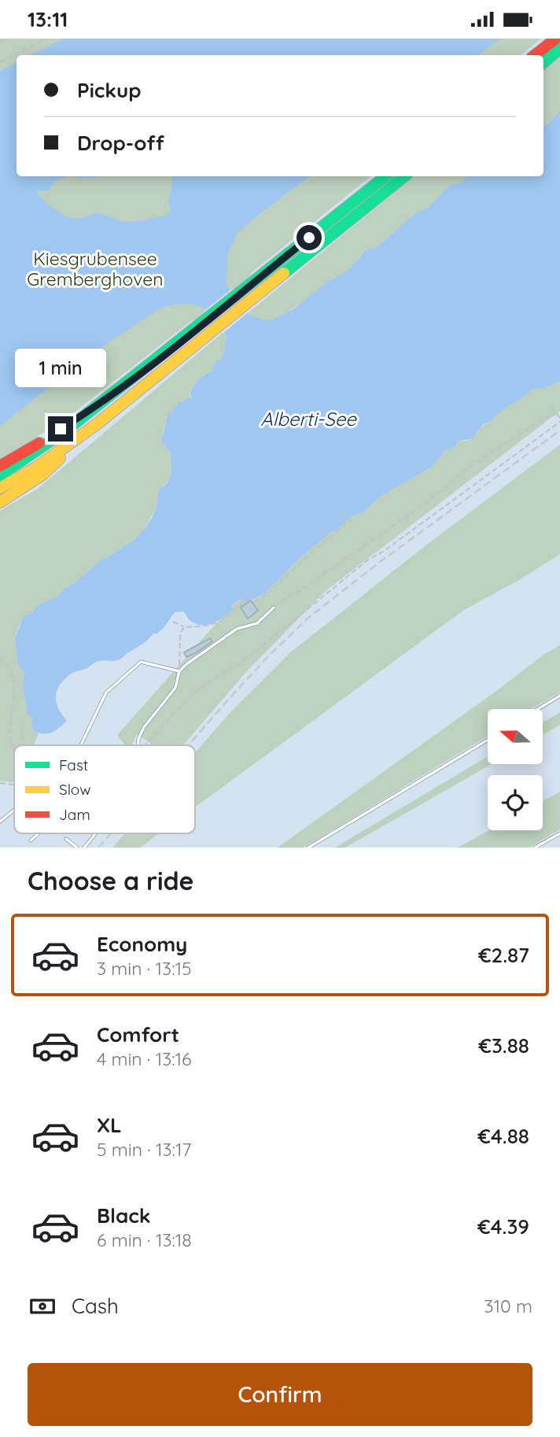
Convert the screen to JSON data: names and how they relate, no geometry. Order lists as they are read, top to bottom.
{
  "water": ["Alberti-See"],
  "parks": ["Kiesgrubensee Gremberghoven"],
  "legend": ["Fast", "Slow", "Jam"],
  "north": "left",
  "page": {
    "status": "13:11",
    "banner": ["Pickup", "Drop-off"],
    "bubble": "1 min",
    "heading": "Choose a ride",
    "list": [
      {
        "name": "Economy",
        "note": "3 min · 13:15",
        "value": "€2.87"
      },
      {
        "name": "Comfort",
        "note": "4 min · 13:16",
        "value": "€3.88"
      },
      {
        "name": "XL",
        "note": "5 min · 13:17",
        "value": "€4.88"
      },
      {
        "name": "Black",
        "note": "6 min · 13:18",
        "value": "€4.39"
      }
    ],
    "pay": ["Cash", "310 m"],
    "buttons": "Confirm"
  }
}
